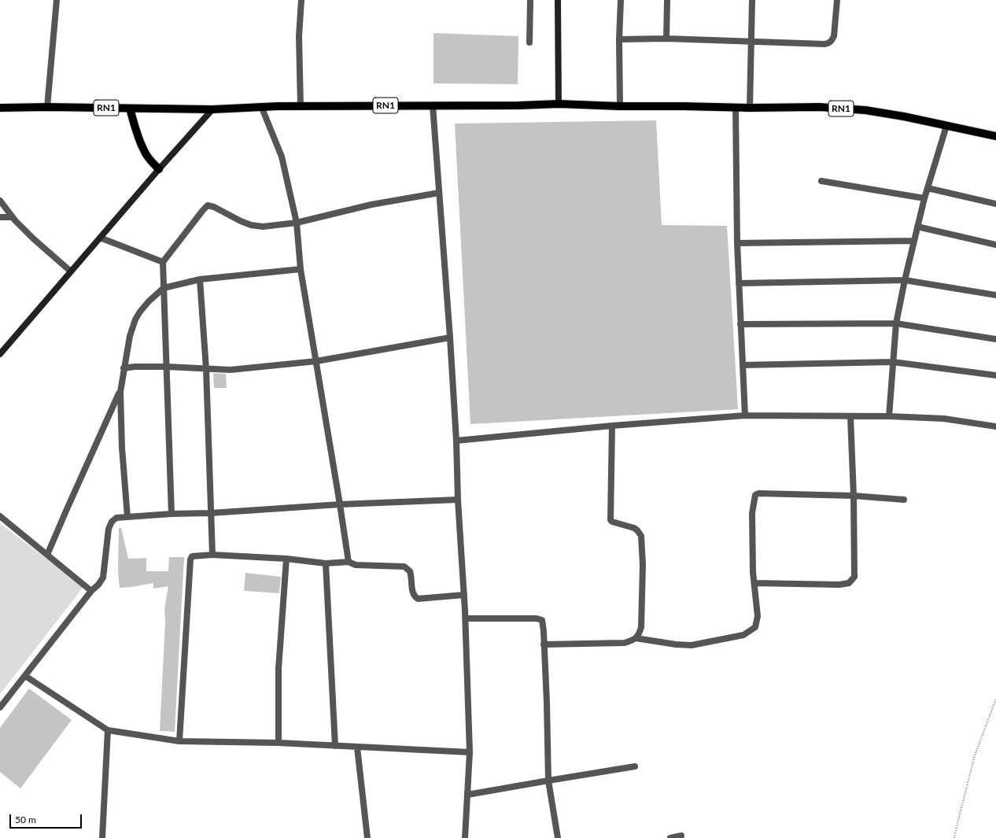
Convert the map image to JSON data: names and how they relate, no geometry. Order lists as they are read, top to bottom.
{
  "streets": {
    "main road": ["RN1"]
  },
  "scale_bar": "50 m"
}
